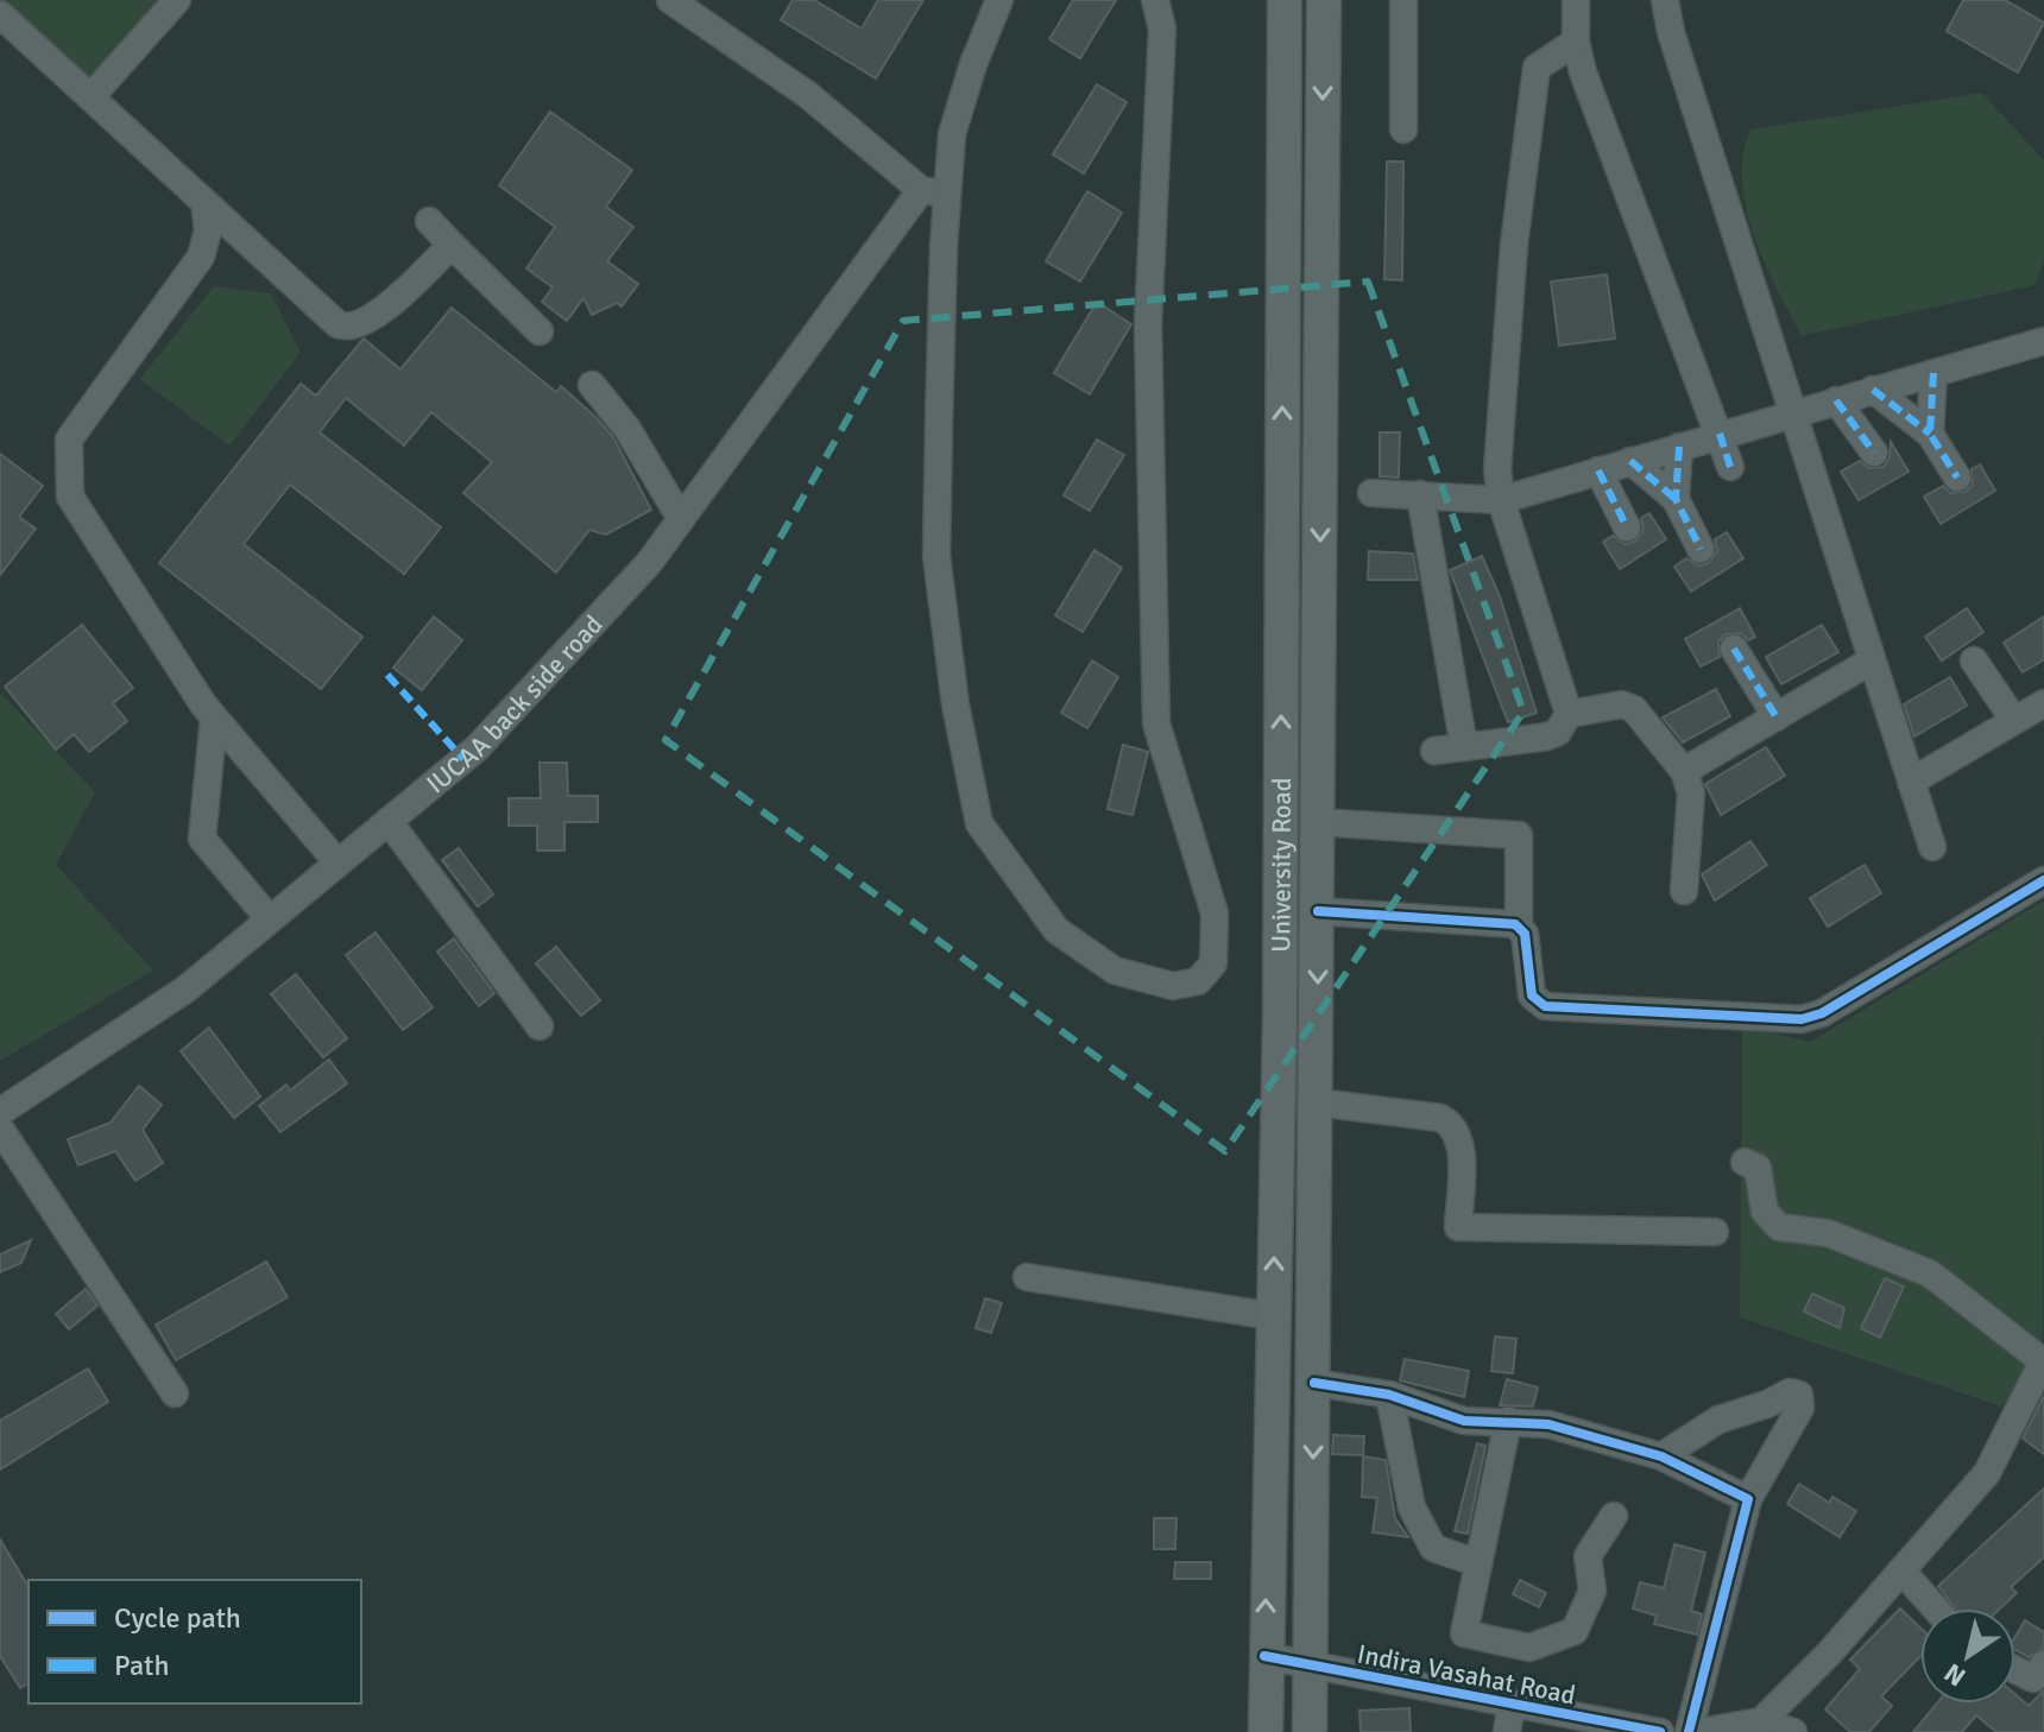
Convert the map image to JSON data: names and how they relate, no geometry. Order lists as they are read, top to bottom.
{
  "streets": {
    "main road": ["University Road"],
    "street": ["IUCAA back side road", "Indira Vasahat Road"]
  },
  "crossings": [
    ["University Road", "Indira Vasahat Road"]
  ],
  "legend": ["Cycle path", "Path"],
  "north": "bottom left"
}
